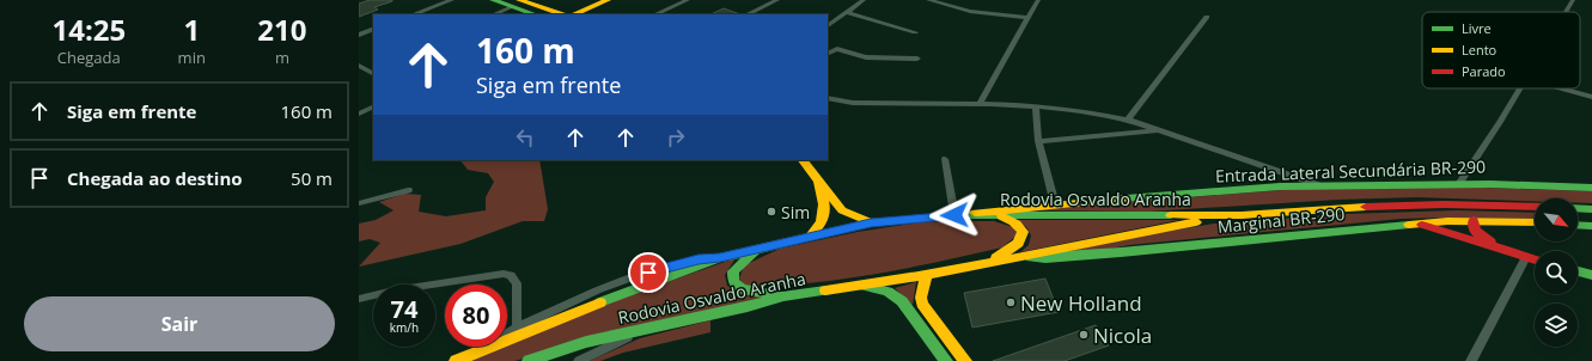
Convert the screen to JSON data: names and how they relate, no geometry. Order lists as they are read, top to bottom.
{
  "streets": {
    "main road": ["Entrada Lateral Secundária BR-290", "Rodovia Osvaldo Aranha", "Marginal BR-290"]
  },
  "crossings": [
    ["Entrada Lateral Secundária BR-290", "Rodovia Osvaldo Aranha"],
    ["Rodovia Osvaldo Aranha", "Marginal BR-290"]
  ],
  "places": ["Sim", "New Holland", "Nicola"],
  "legend": ["Livre", "Lento", "Parado"],
  "north": "bottom right",
  "page": {
    "eta": [
      "14:25",
      "Chegada",
      "1",
      "min",
      "210",
      "m"
    ],
    "turn": ["160 m", "Siga em frente"],
    "list": [
      {
        "name": "Siga em frente",
        "value": "160 m"
      },
      {
        "name": "Chegada ao destino",
        "value": "50 m"
      }
    ],
    "speed": "74 km/h",
    "limit": "80",
    "buttons": "Sair"
  }
}
